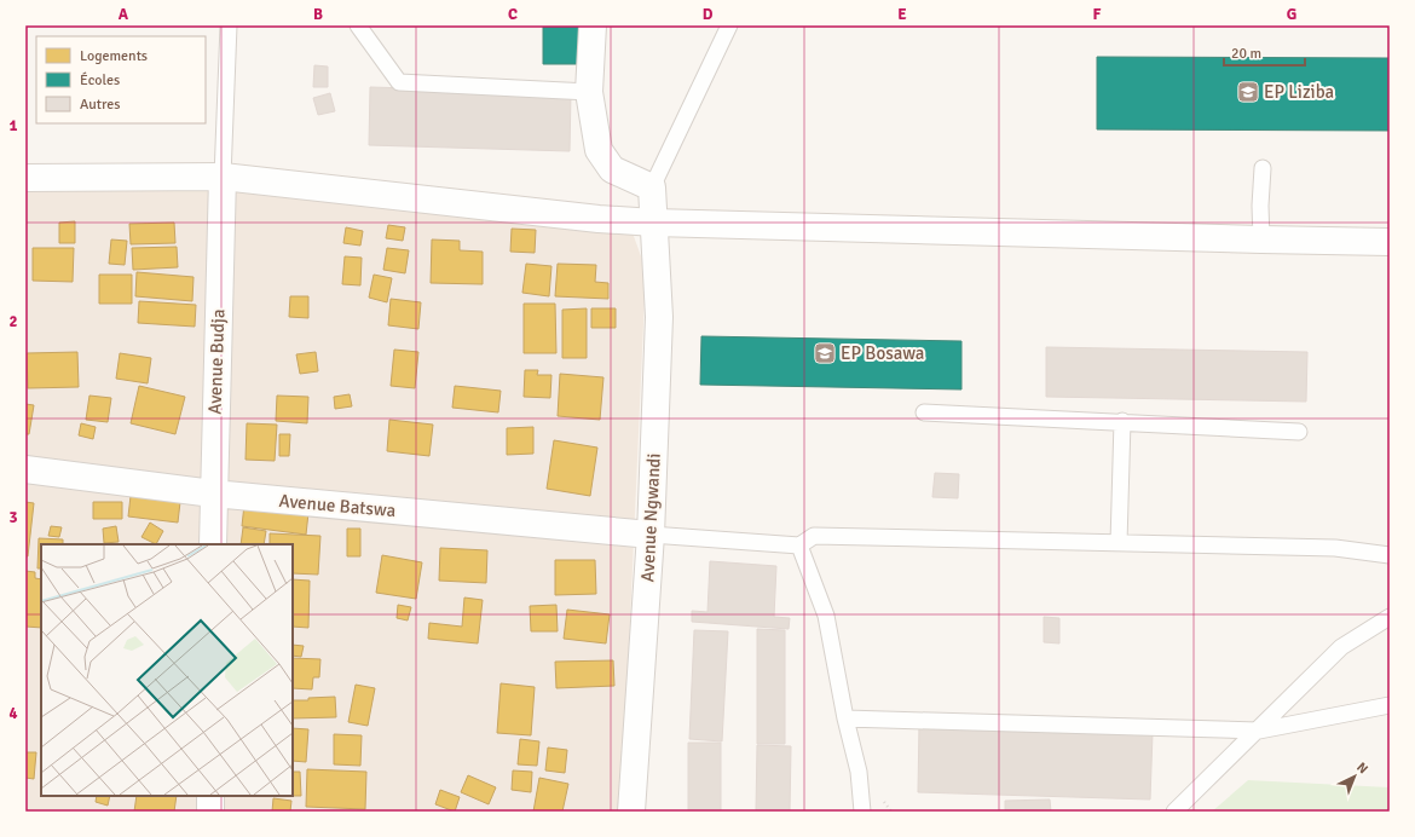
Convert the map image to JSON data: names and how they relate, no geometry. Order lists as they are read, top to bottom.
{
  "streets": {
    "street": ["Avenue Budja", "Avenue Batswa", "Avenue Ngwandi"]
  },
  "crossings": [
    ["Avenue Budja", "Avenue Batswa"],
    ["Avenue Batswa", "Avenue Ngwandi"]
  ],
  "places": {
    "school or university": ["EP Liziba", "EP Bosawa"]
  },
  "legend": ["Logements", "Écoles", "Autres"],
  "scale_bar": "20 m",
  "north": "top right",
  "grid": {
    "columns": [
      "A",
      "B",
      "C",
      "D",
      "E",
      "F",
      "G"
    ],
    "rows": [
      "1",
      "2",
      "3",
      "4"
    ]
  }
}
